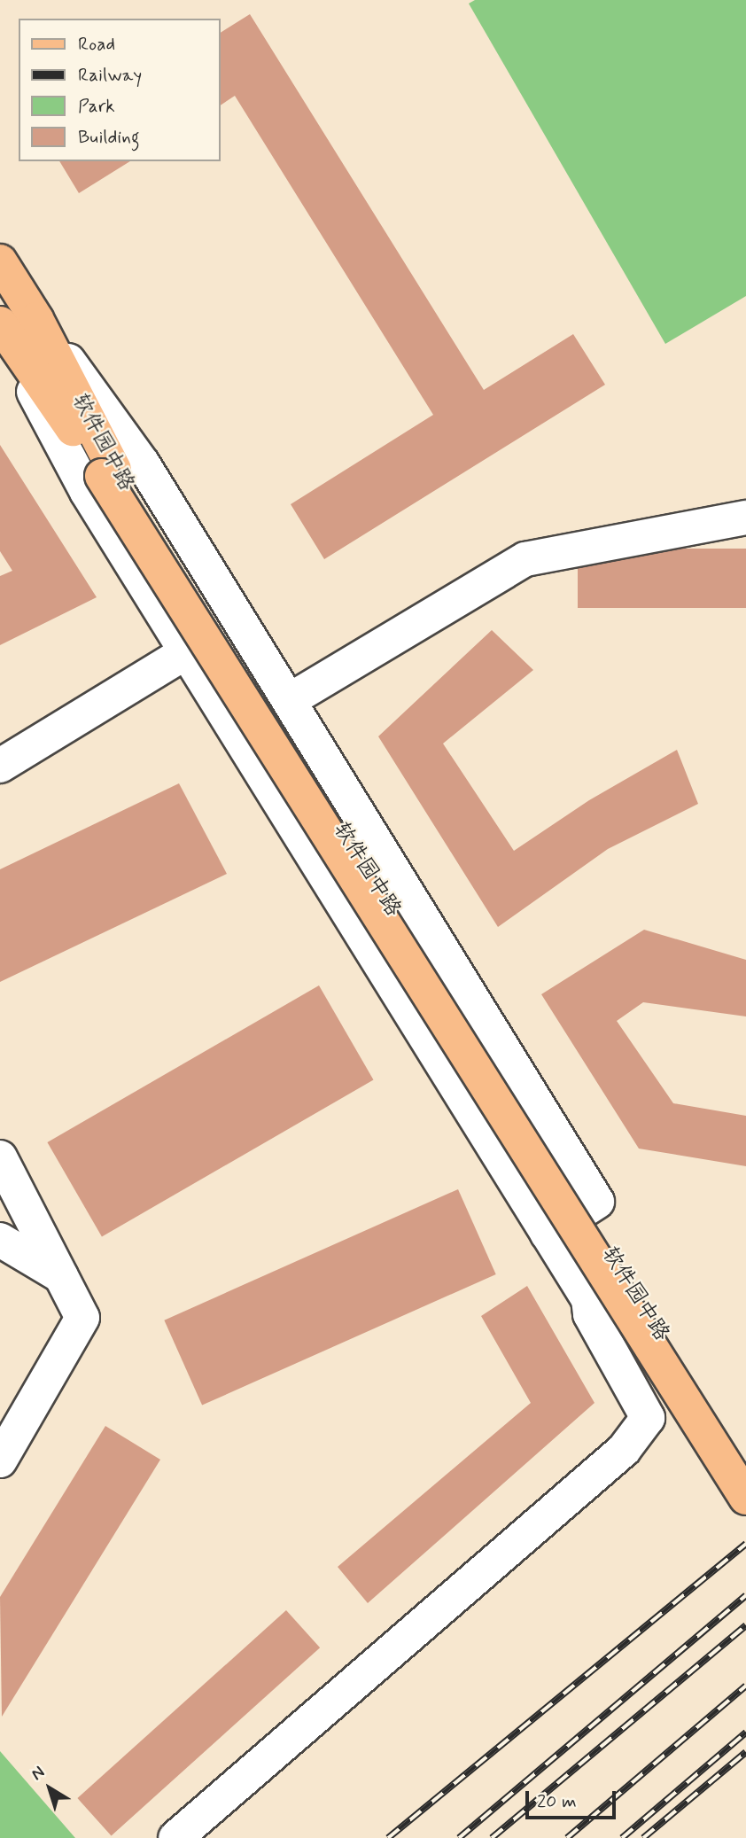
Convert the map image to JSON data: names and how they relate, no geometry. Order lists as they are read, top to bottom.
{
  "streets": {
    "main road": ["软件园中路"]
  },
  "legend": [
    "Road",
    "Railway",
    "Park",
    "Building"
  ],
  "scale_bar": "20 m",
  "north": "top left"
}
